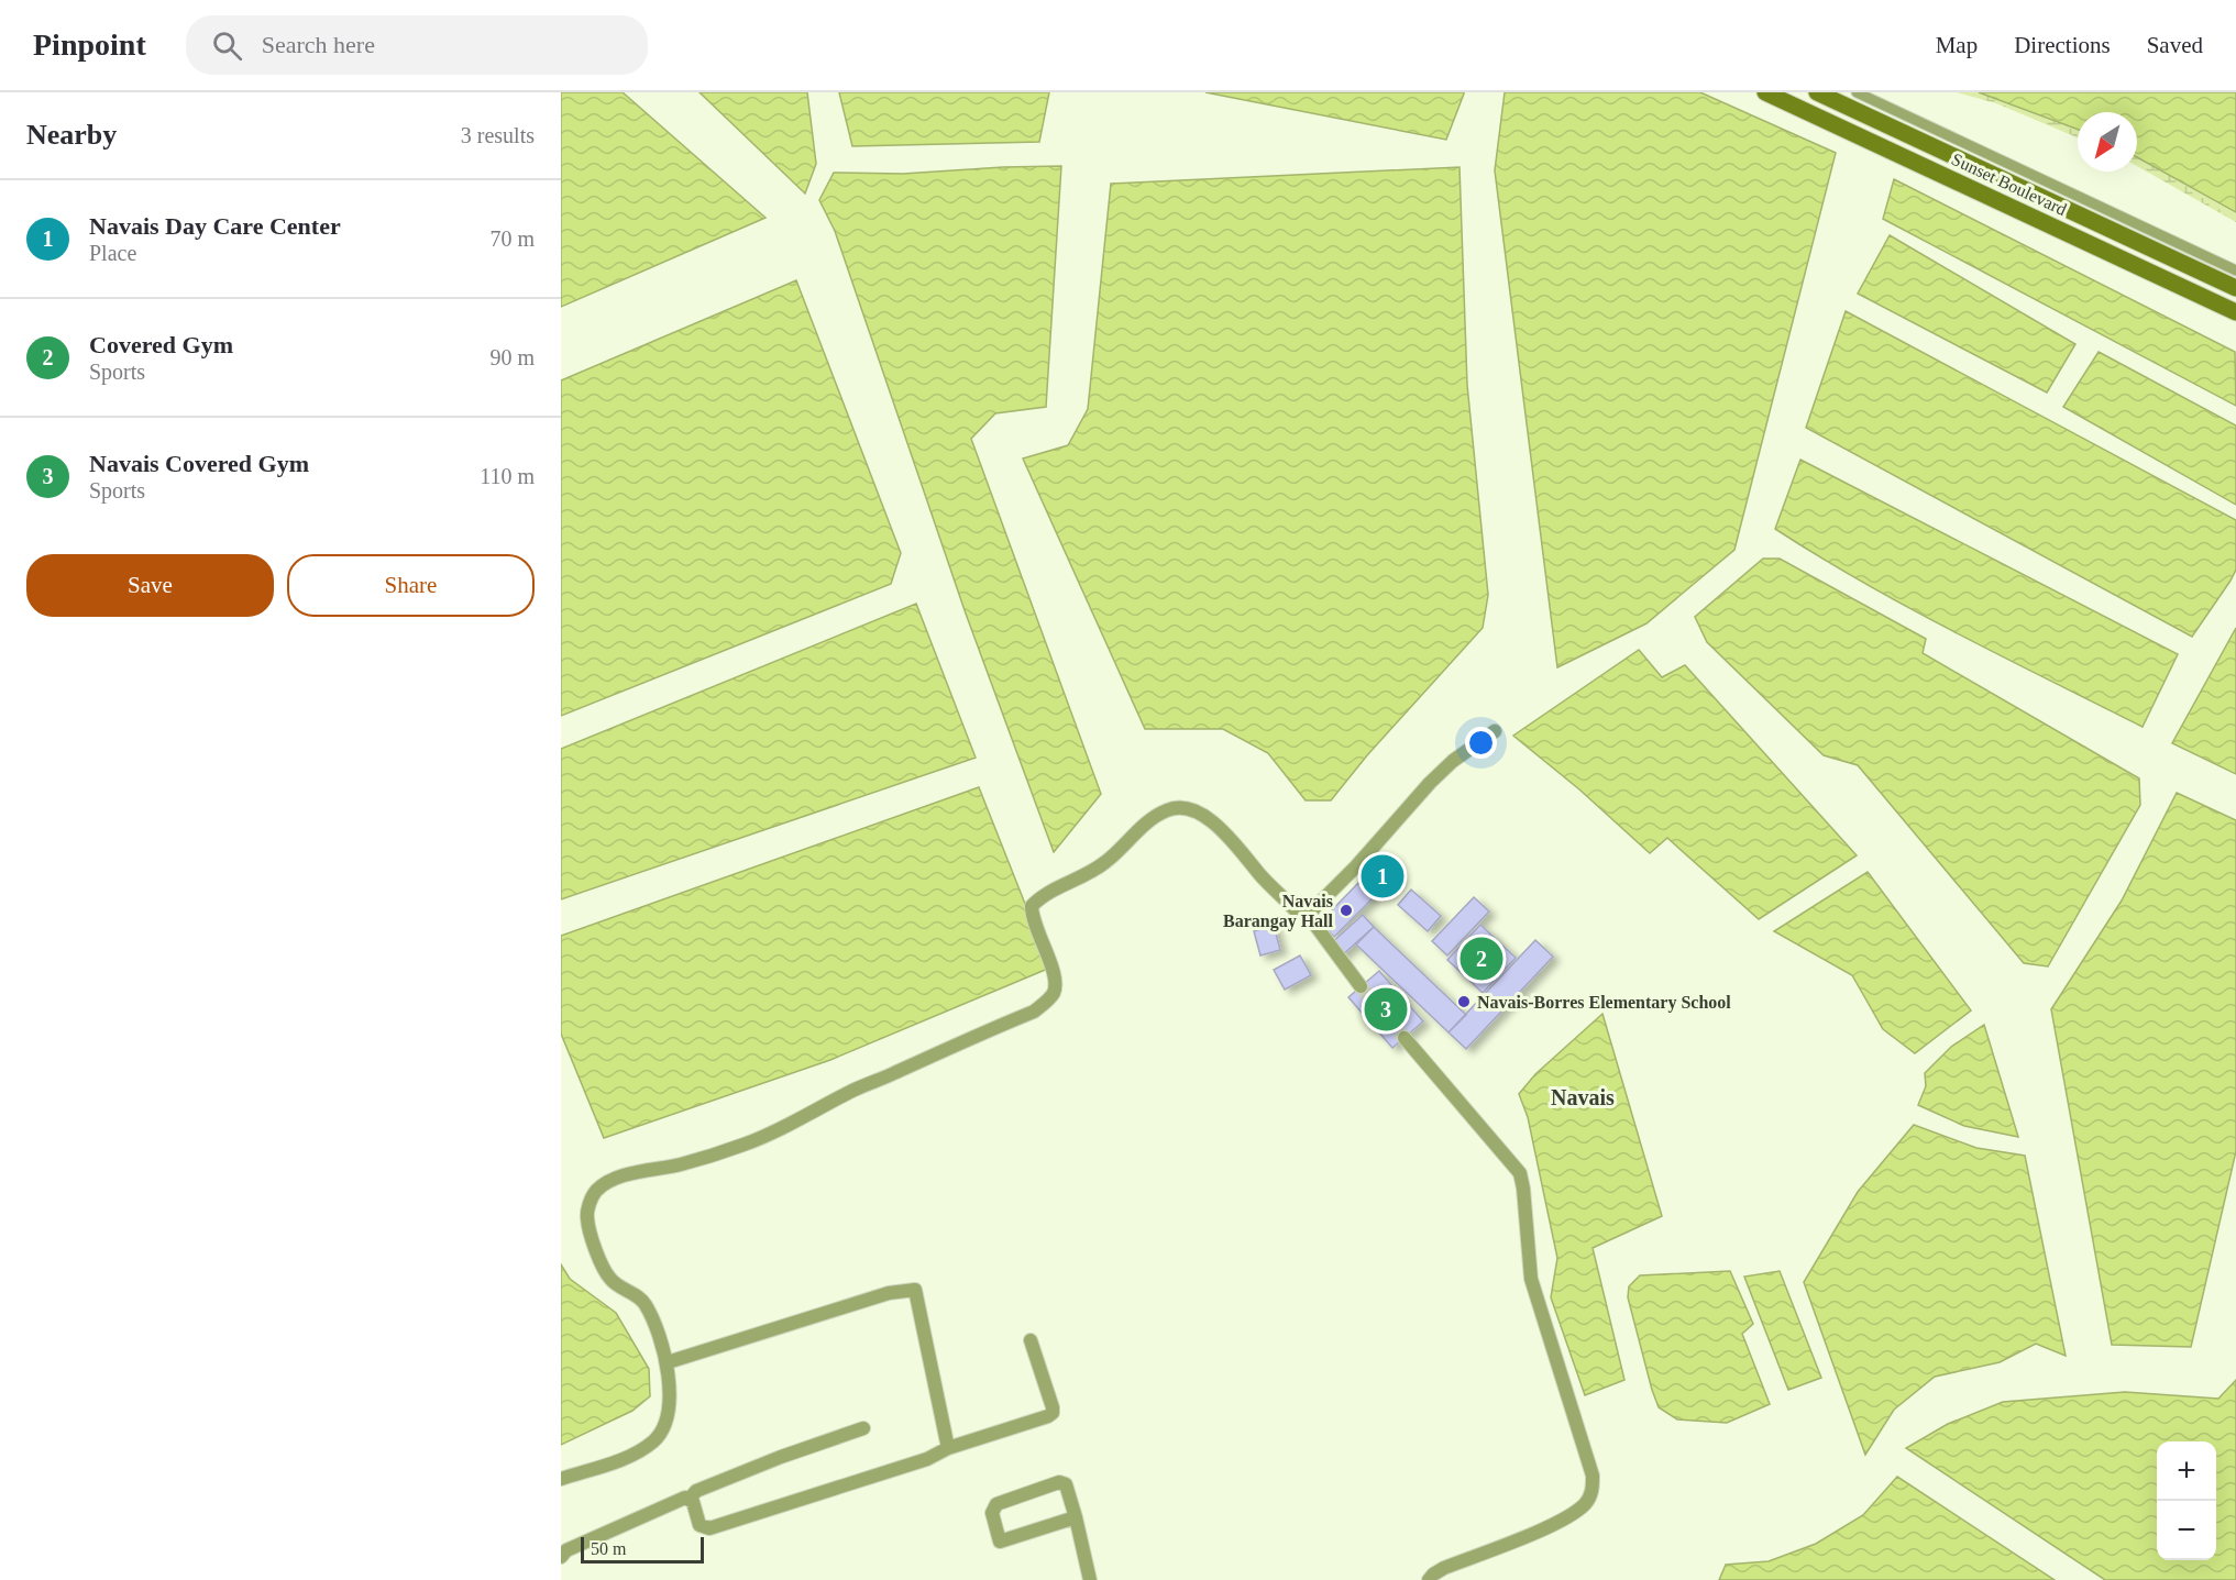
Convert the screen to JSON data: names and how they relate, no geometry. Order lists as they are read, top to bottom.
{
  "streets": {
    "main road": ["Sunset Boulevard"]
  },
  "districts": ["Navais"],
  "places": ["Navais Barangay Hall", "Navais-Borres Elementary School"],
  "scale_bar": "50 m",
  "north": "bottom left",
  "page": {
    "header": "Pinpoint",
    "search": "Search here",
    "nav": ["Map", "Directions", "Saved"],
    "heading": ["Nearby", "3 results"],
    "list": [
      {
        "mark": "1",
        "name": "Navais Day Care Center",
        "note": "Place",
        "value": "70 m"
      },
      {
        "mark": "2",
        "name": "Covered Gym",
        "note": "Sports",
        "value": "90 m"
      },
      {
        "mark": "3",
        "name": "Navais Covered Gym",
        "note": "Sports",
        "value": "110 m"
      }
    ],
    "buttons": ["Save", "Share"],
    "pins": ["1", "2", "3"],
    "map_buttons": ["+", "−"],
    "scale": "50 m"
  }
}
